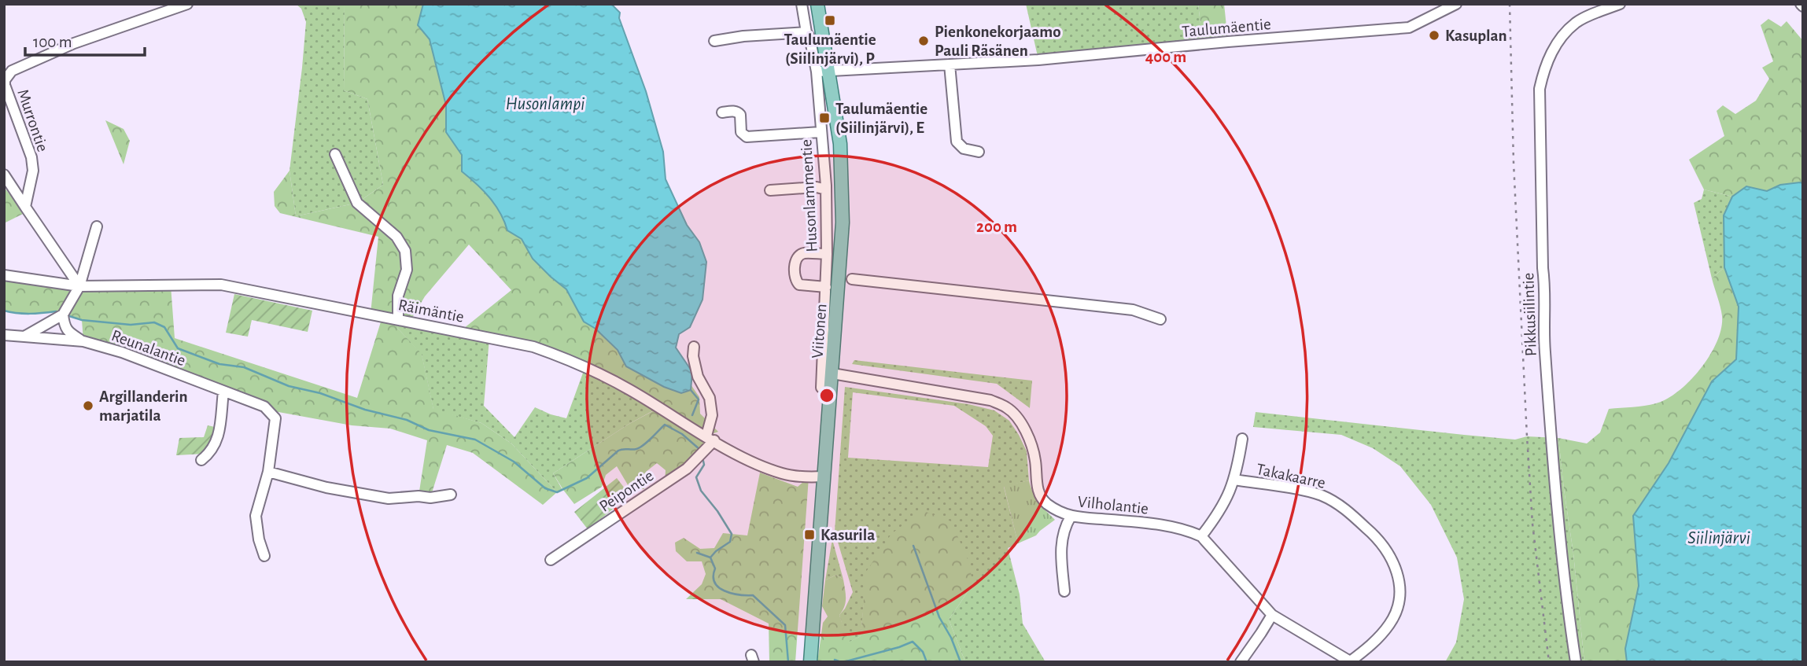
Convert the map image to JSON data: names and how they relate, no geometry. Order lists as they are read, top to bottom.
{
  "streets": {
    "main road": ["Viitonen"],
    "street": [
      "Taulumäentie",
      "Murrontie",
      "Husonlammentie",
      "Räimäntie",
      "Pikkusiilintie",
      "Reunalantie",
      "Takakaarre",
      "Peipontie",
      "Vilholantie"
    ]
  },
  "crossings": [
    ["Taulumäentie", "Husonlammentie"],
    ["Taulumäentie", "Viitonen"],
    ["Husonlammentie", "Viitonen"],
    ["Räimäntie", "Viitonen"],
    ["Räimäntie", "Peipontie"],
    ["Viitonen", "Vilholantie"],
    ["Takakaarre", "Vilholantie"]
  ],
  "water": ["Husonlampi", "Siilinjärvi"],
  "places": {
    "transit": ["Taulumäentie (Siilinjärvi), P", "Taulumäentie (Siilinjärvi), E", "Kasurila"],
    "other": ["Kasuplan", "Pienkonekorjaamo Pauli Räsänen", "Argillanderin marjatila"]
  },
  "scale_bar": "100 m",
  "rings": ["400 m", "200 m"]
}
